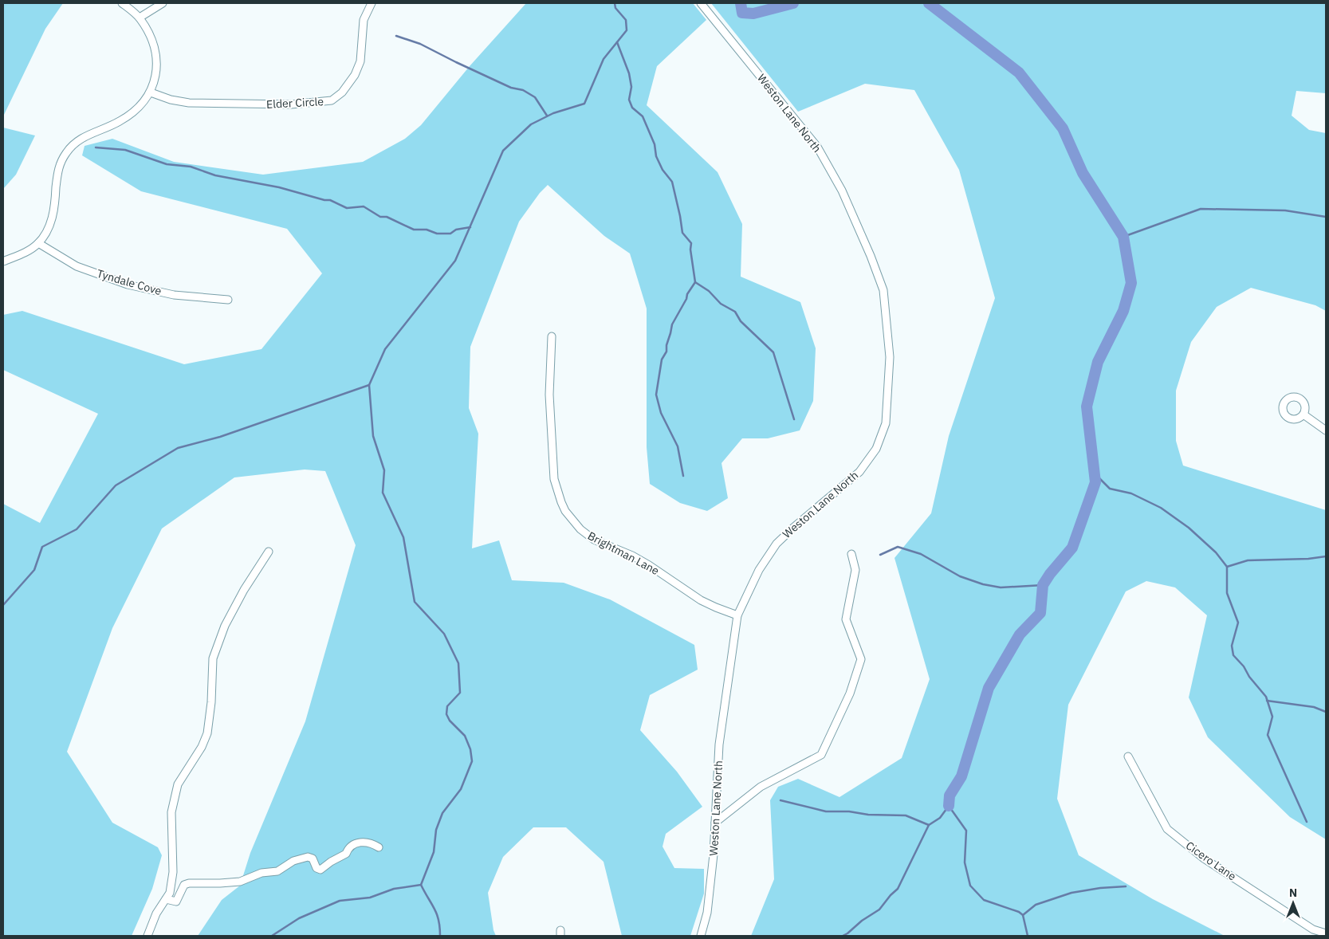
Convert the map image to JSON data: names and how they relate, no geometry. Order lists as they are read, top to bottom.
{
  "streets": {
    "street": [
      "Elder Circle",
      "Weston Lane North",
      "Tyndale Cove",
      "Brightman Lane",
      "Cicero Lane"
    ]
  },
  "crossings": [
    ["Weston Lane North", "Brightman Lane"]
  ],
  "north": "top"
}
